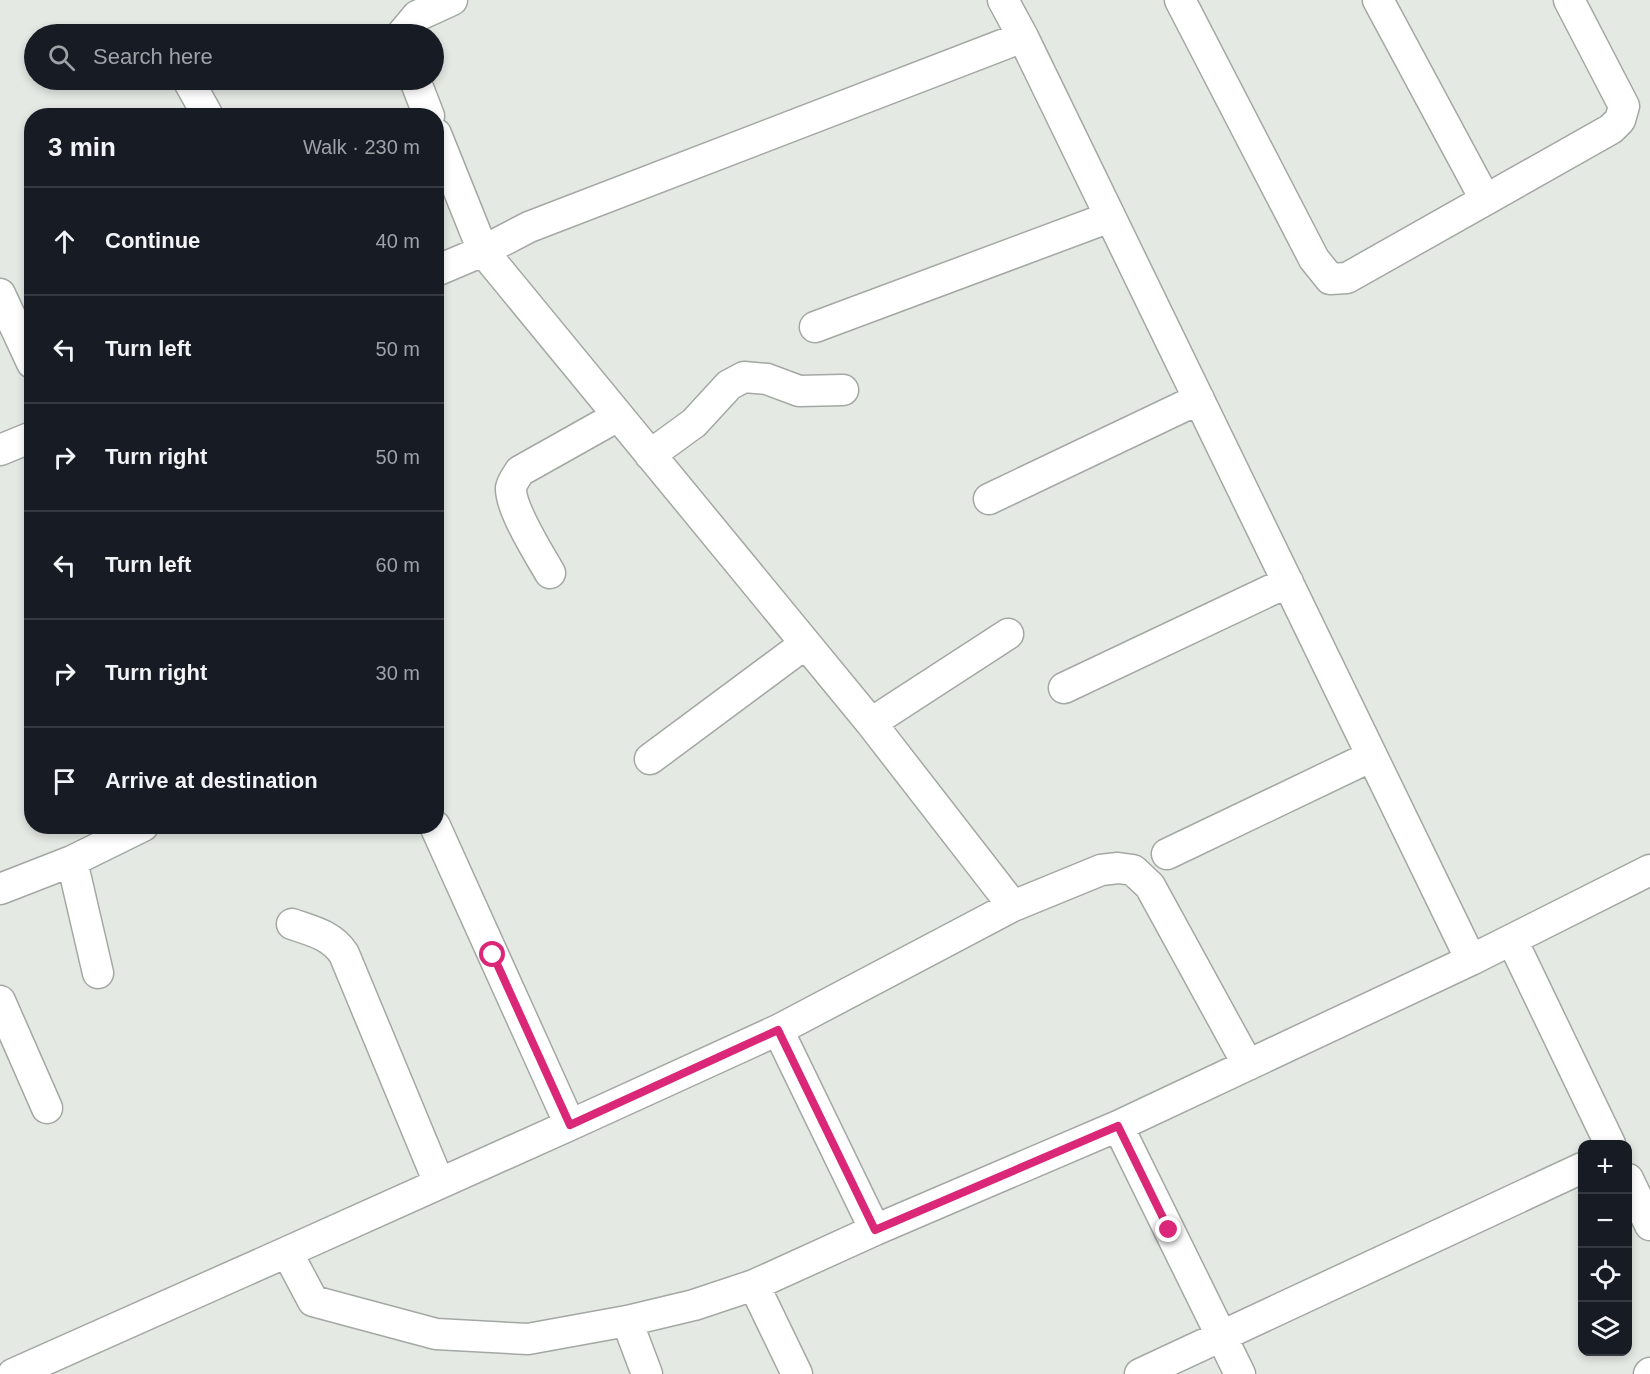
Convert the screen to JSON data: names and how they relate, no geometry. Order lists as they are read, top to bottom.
{
  "page": {
    "search": "Search here",
    "heading": ["3 min", "Walk · 230 m"],
    "list": [
      ["Continue", "40 m"],
      ["Turn left", "50 m"],
      ["Turn right", "50 m"],
      ["Turn left", "60 m"],
      ["Turn right", "30 m"],
      "Arrive at destination"
    ],
    "map_buttons": ["+", "−"]
  }
}
